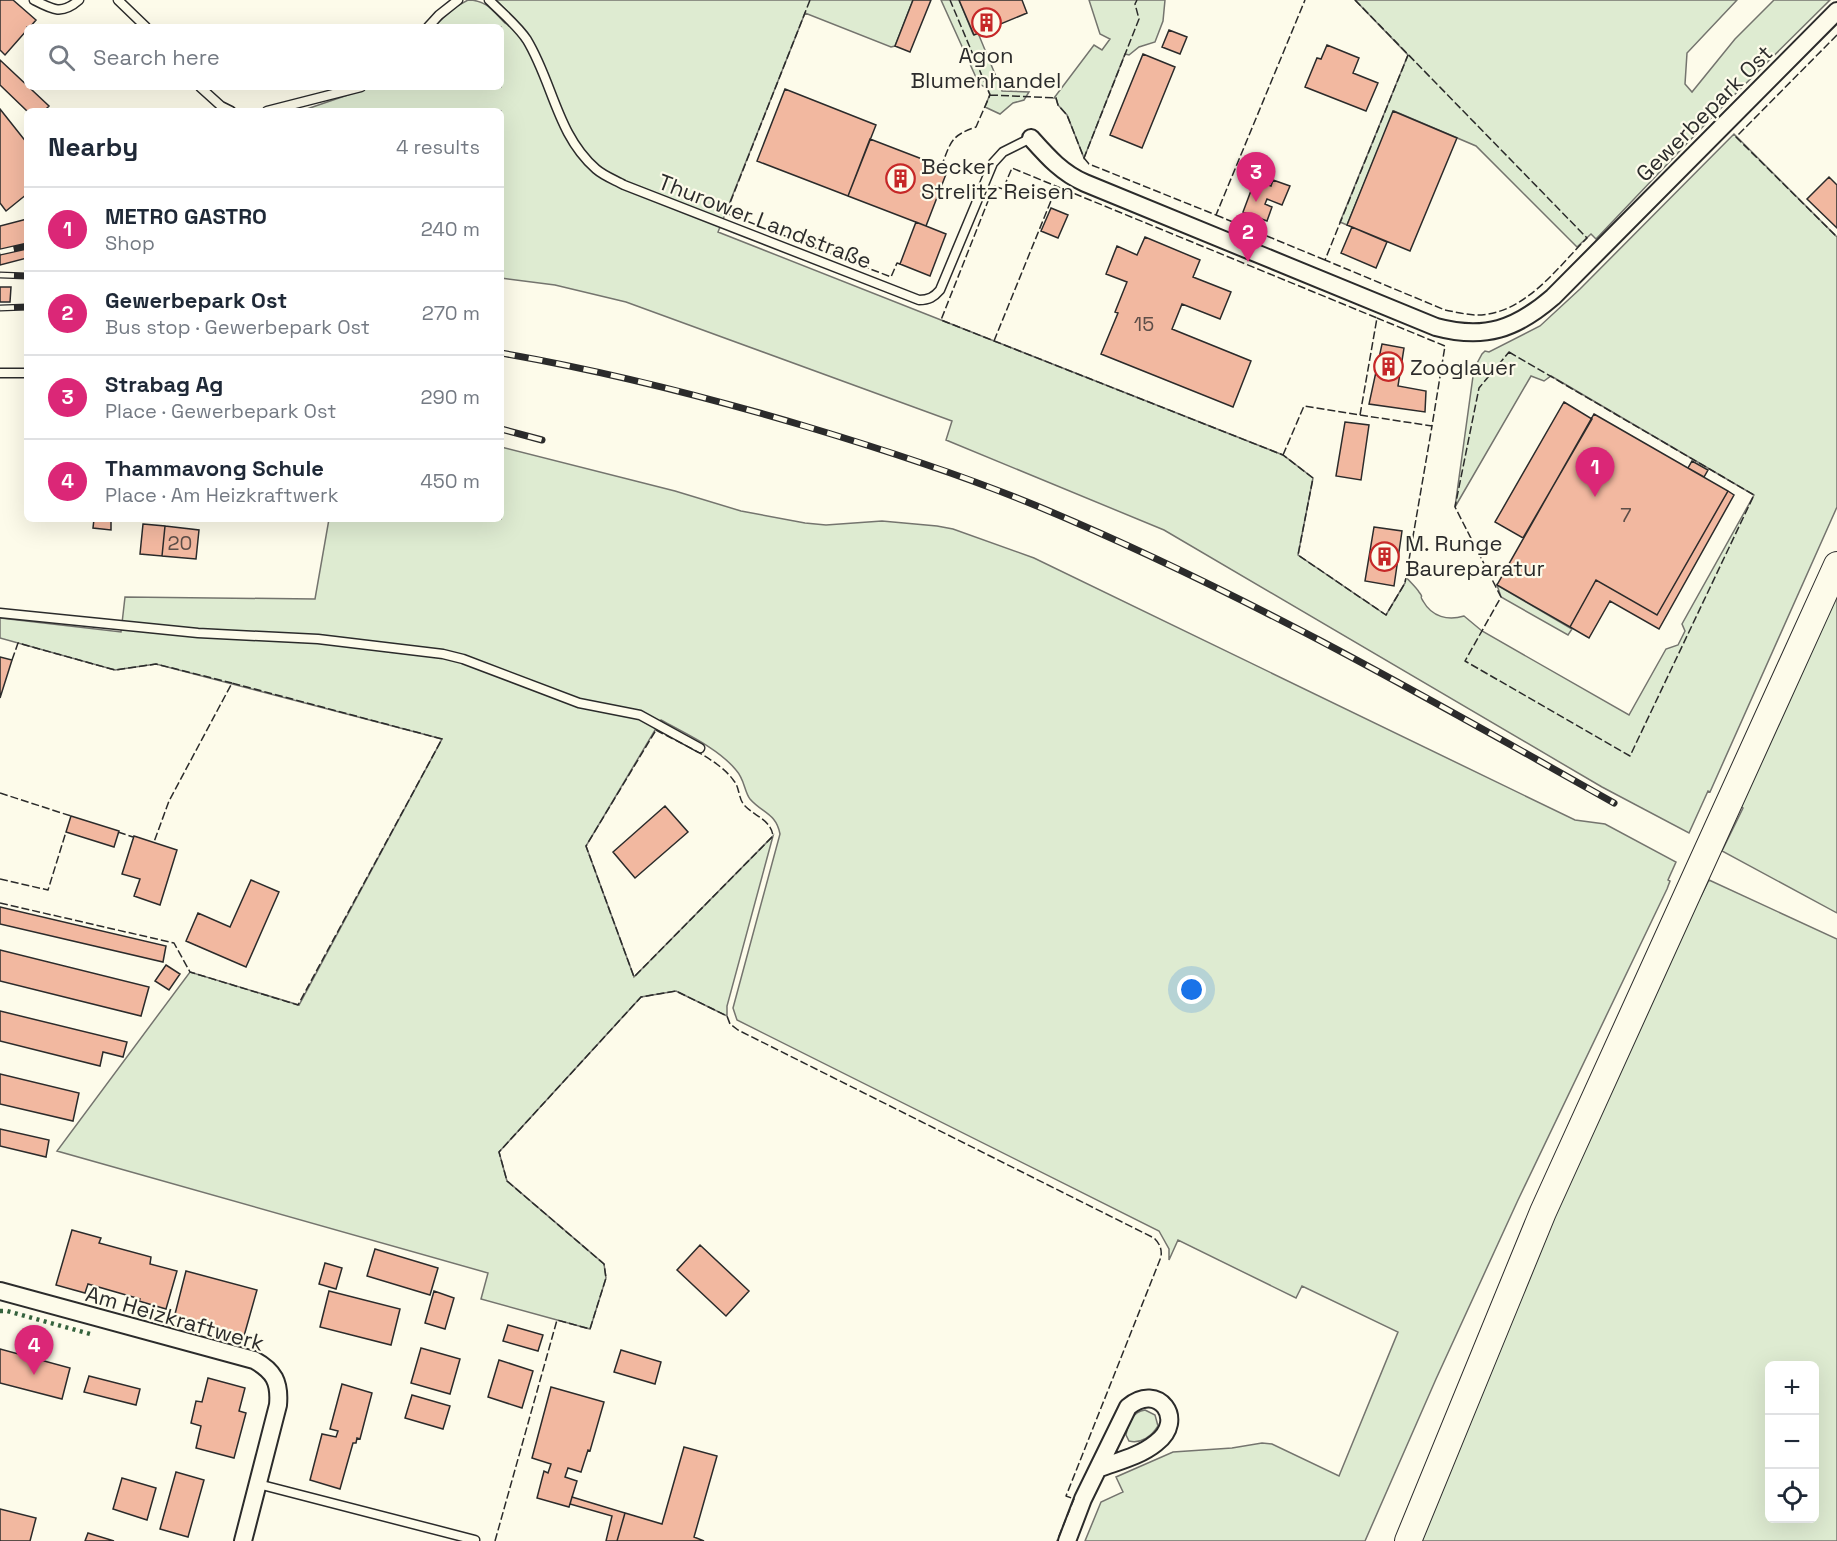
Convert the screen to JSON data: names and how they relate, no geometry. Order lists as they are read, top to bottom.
{
  "streets": {
    "street": ["Gewerbepark Ost", "Am Heizkraftwerk"],
    "lane": ["Thurower Landstraße"]
  },
  "crossings": [
    ["Gewerbepark Ost", "Thurower Landstraße"]
  ],
  "places": {
    "building": [
      "Agon Blumenhandel",
      "Becker Strelitz Reisen",
      "Zooglauer",
      "M. Runge Baureparatur"
    ]
  },
  "house_numbers": ["15", "7", "20"],
  "page": {
    "search": "Search here",
    "heading": ["Nearby", "4 results"],
    "pins": [
      "3",
      "2",
      "1",
      "4"
    ],
    "list": [
      {
        "mark": "1",
        "name": "METRO GASTRO",
        "note": "Shop",
        "value": "240 m"
      },
      {
        "mark": "2",
        "name": "Gewerbepark Ost",
        "note": "Bus stop · Gewerbepark Ost",
        "value": "270 m"
      },
      {
        "mark": "3",
        "name": "Strabag Ag",
        "note": "Place · Gewerbepark Ost",
        "value": "290 m"
      },
      {
        "mark": "4",
        "name": "Thammavong Schule",
        "note": "Place · Am Heizkraftwerk",
        "value": "450 m"
      }
    ],
    "map_buttons": ["+", "−"]
  }
}
